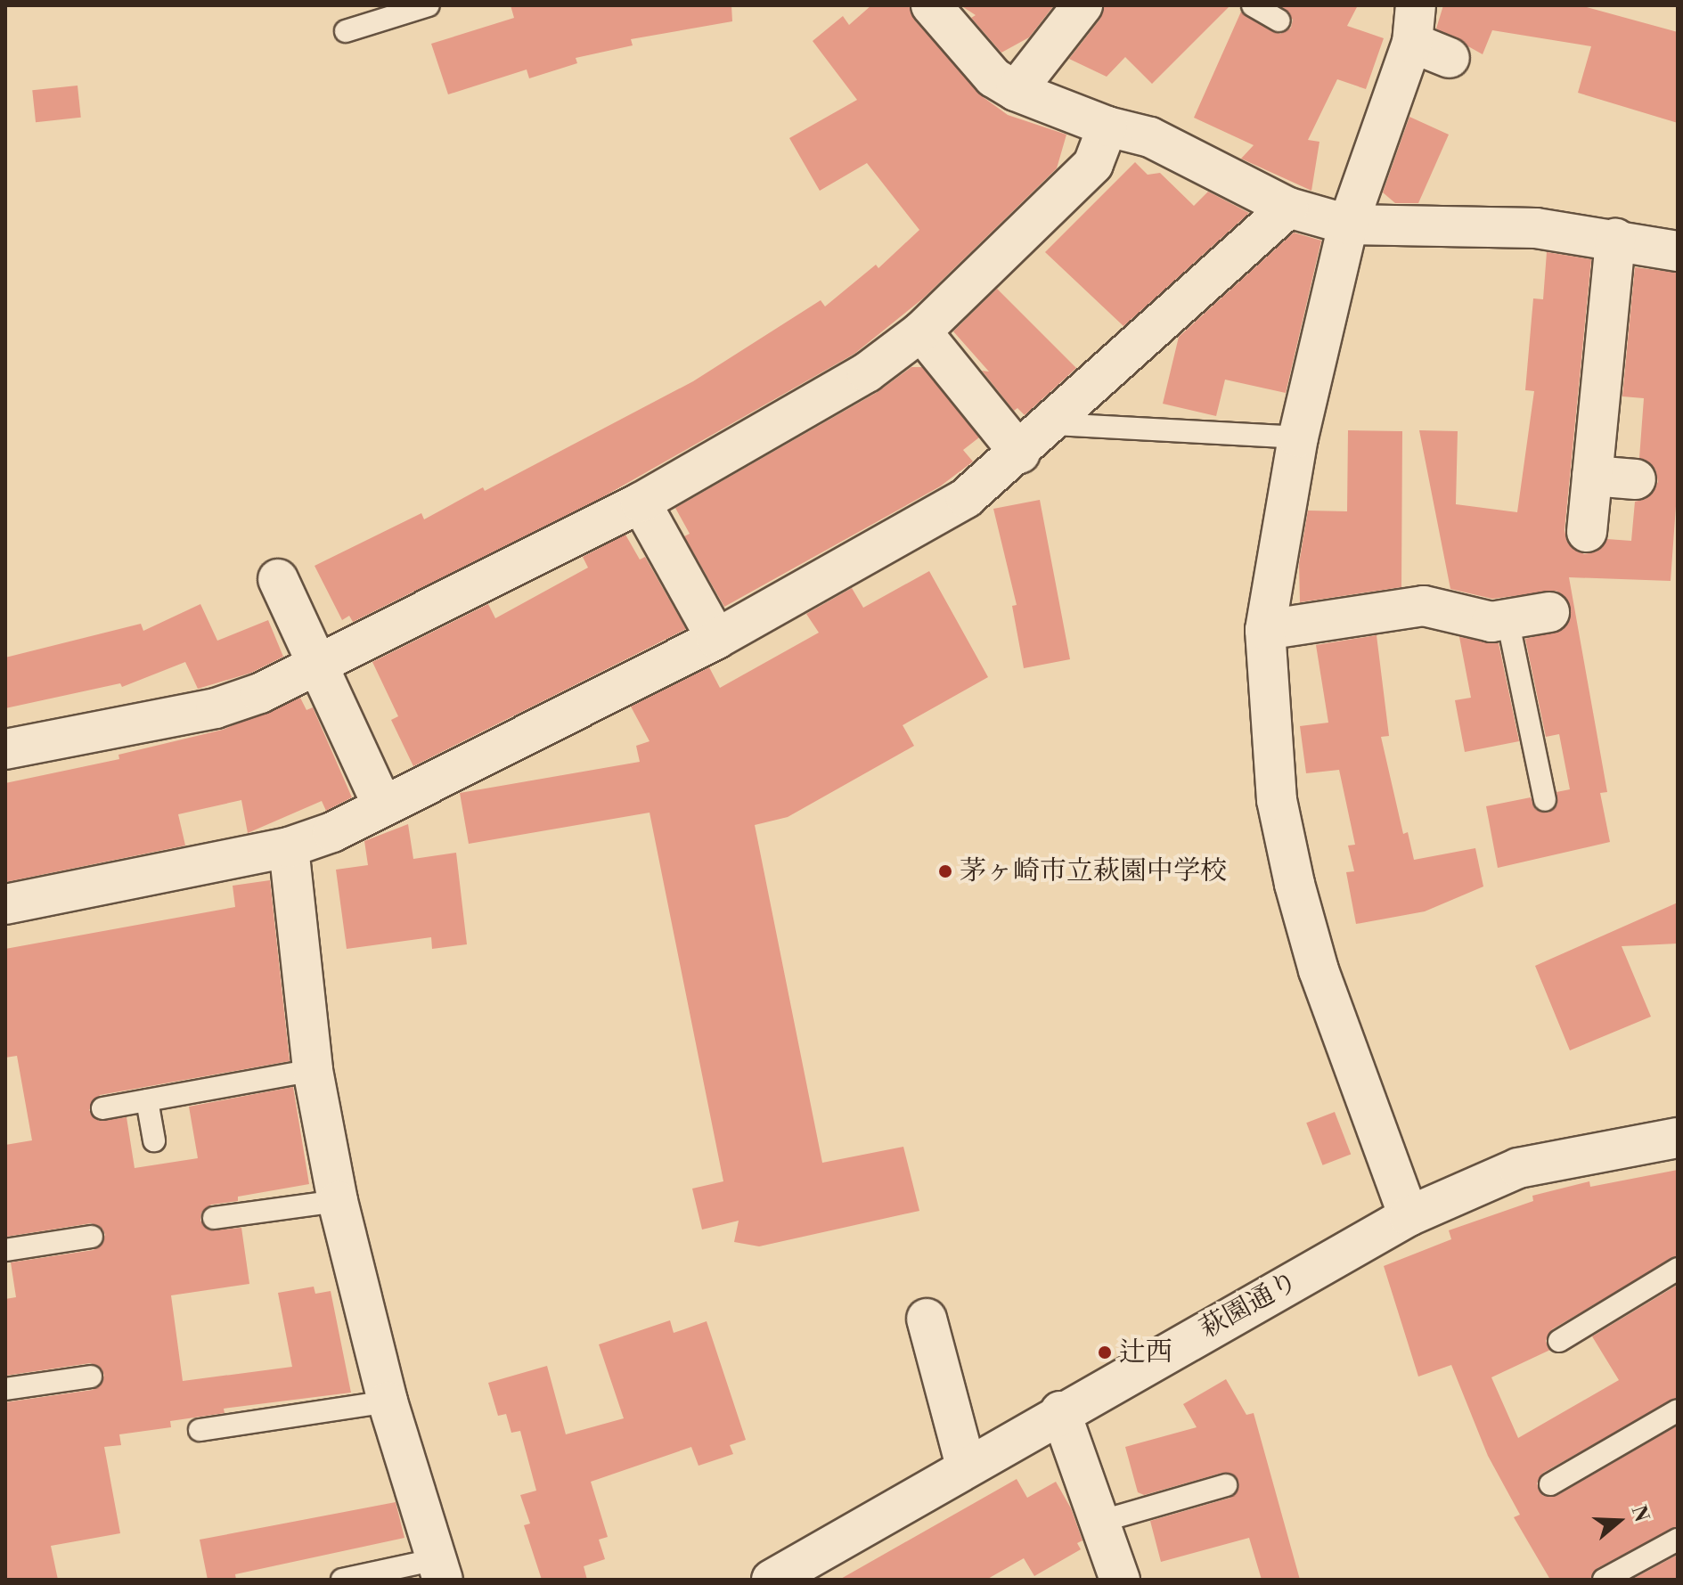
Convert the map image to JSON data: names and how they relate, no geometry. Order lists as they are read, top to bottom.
{
  "streets": {
    "street": ["萩園通り"]
  },
  "places": ["茅ヶ崎市立萩園中学校", "辻西"],
  "north": "right"
}
